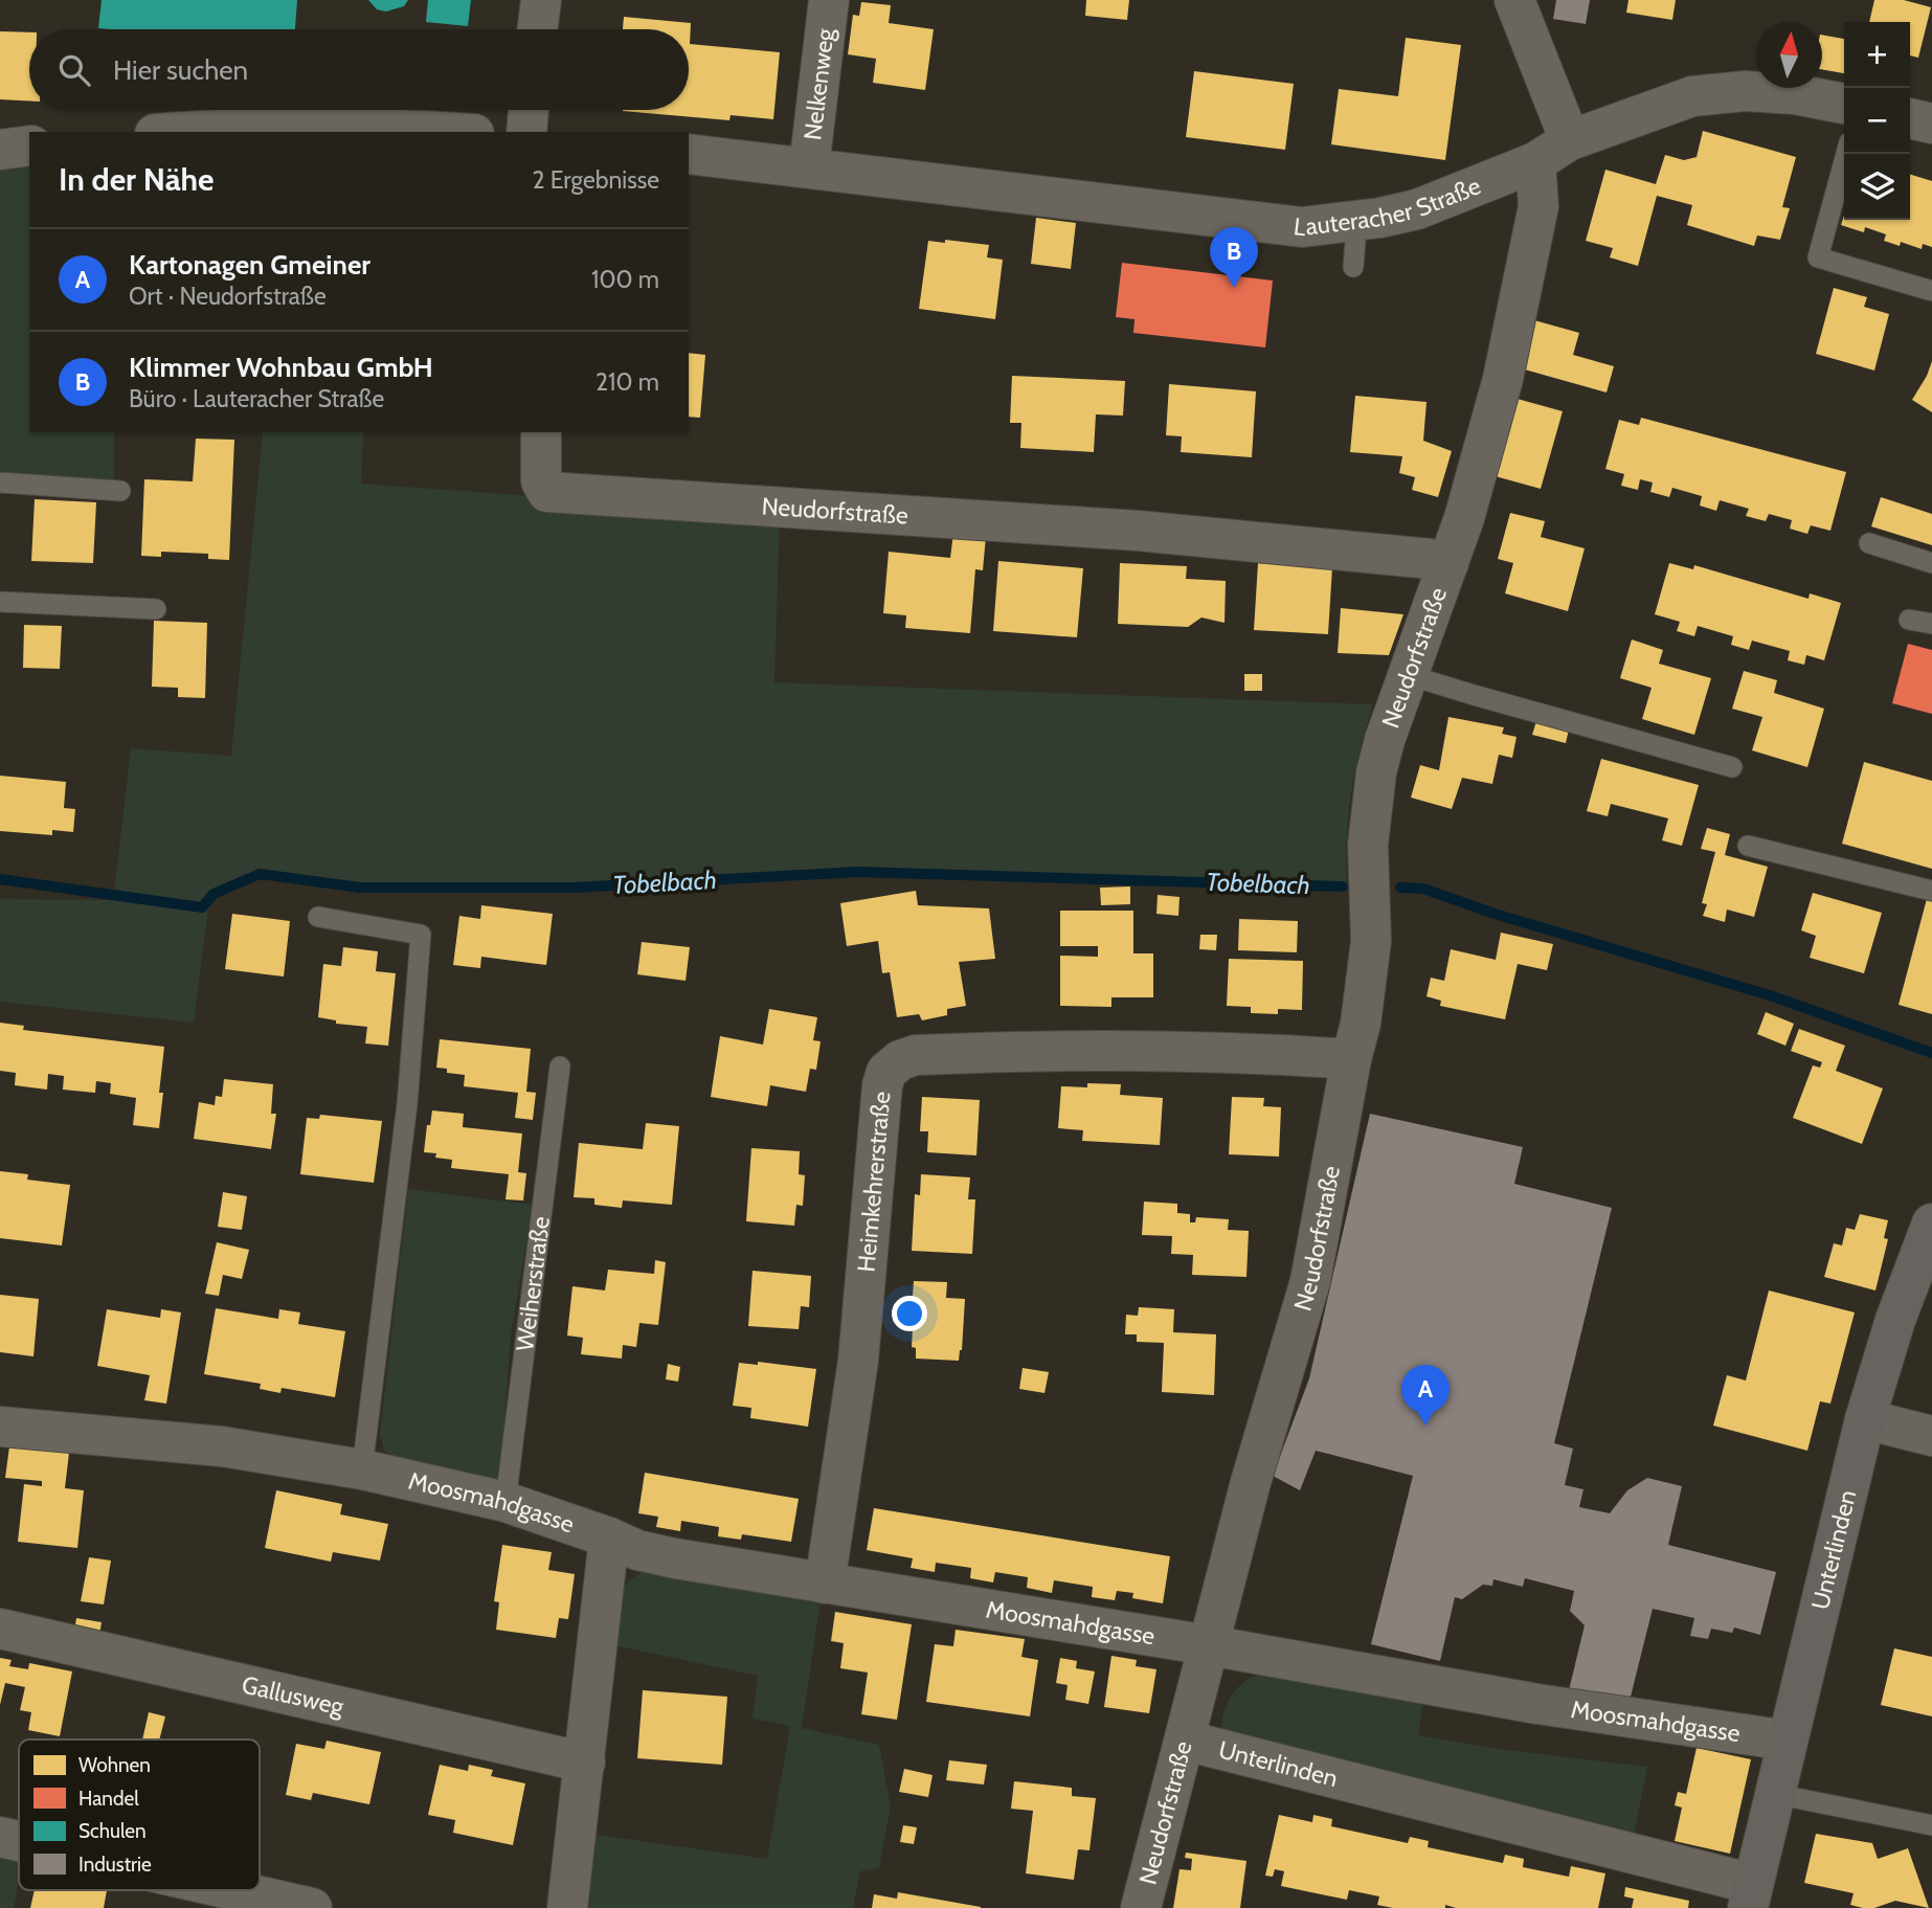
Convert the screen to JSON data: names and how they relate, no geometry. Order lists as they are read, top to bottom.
{
  "streets": {
    "main road": ["Unterlinden"],
    "street": [
      "Nelkenweg",
      "Lauteracher Straße",
      "Neudorfstraße",
      "Heimkehrerstraße",
      "Moosmahdgasse",
      "Gallusweg"
    ],
    "lane": ["Weiherstraße"]
  },
  "crossings": [
    ["Nelkenweg", "Lauteracher Straße"],
    ["Lauteracher Straße", "Neudorfstraße"],
    ["Neudorfstraße", "Heimkehrerstraße"],
    ["Neudorfstraße", "Moosmahdgasse"],
    ["Neudorfstraße", "Unterlinden"],
    ["Heimkehrerstraße", "Moosmahdgasse"],
    ["Weiherstraße", "Moosmahdgasse"],
    ["Moosmahdgasse", "Unterlinden"]
  ],
  "water": ["Tobelbach"],
  "legend": [
    "Wohnen",
    "Handel",
    "Schulen",
    "Industrie"
  ],
  "north": "top",
  "page": {
    "map_buttons": ["+", "−"],
    "search": "Hier suchen",
    "heading": ["In der Nähe", "2 Ergebnisse"],
    "pins": ["B", "A"],
    "list": [
      {
        "mark": "A",
        "name": "Kartonagen Gmeiner",
        "note": "Ort · Neudorfstraße",
        "value": "100 m"
      },
      {
        "mark": "B",
        "name": "Klimmer Wohnbau GmbH",
        "note": "Büro · Lauteracher Straße",
        "value": "210 m"
      }
    ]
  }
}
